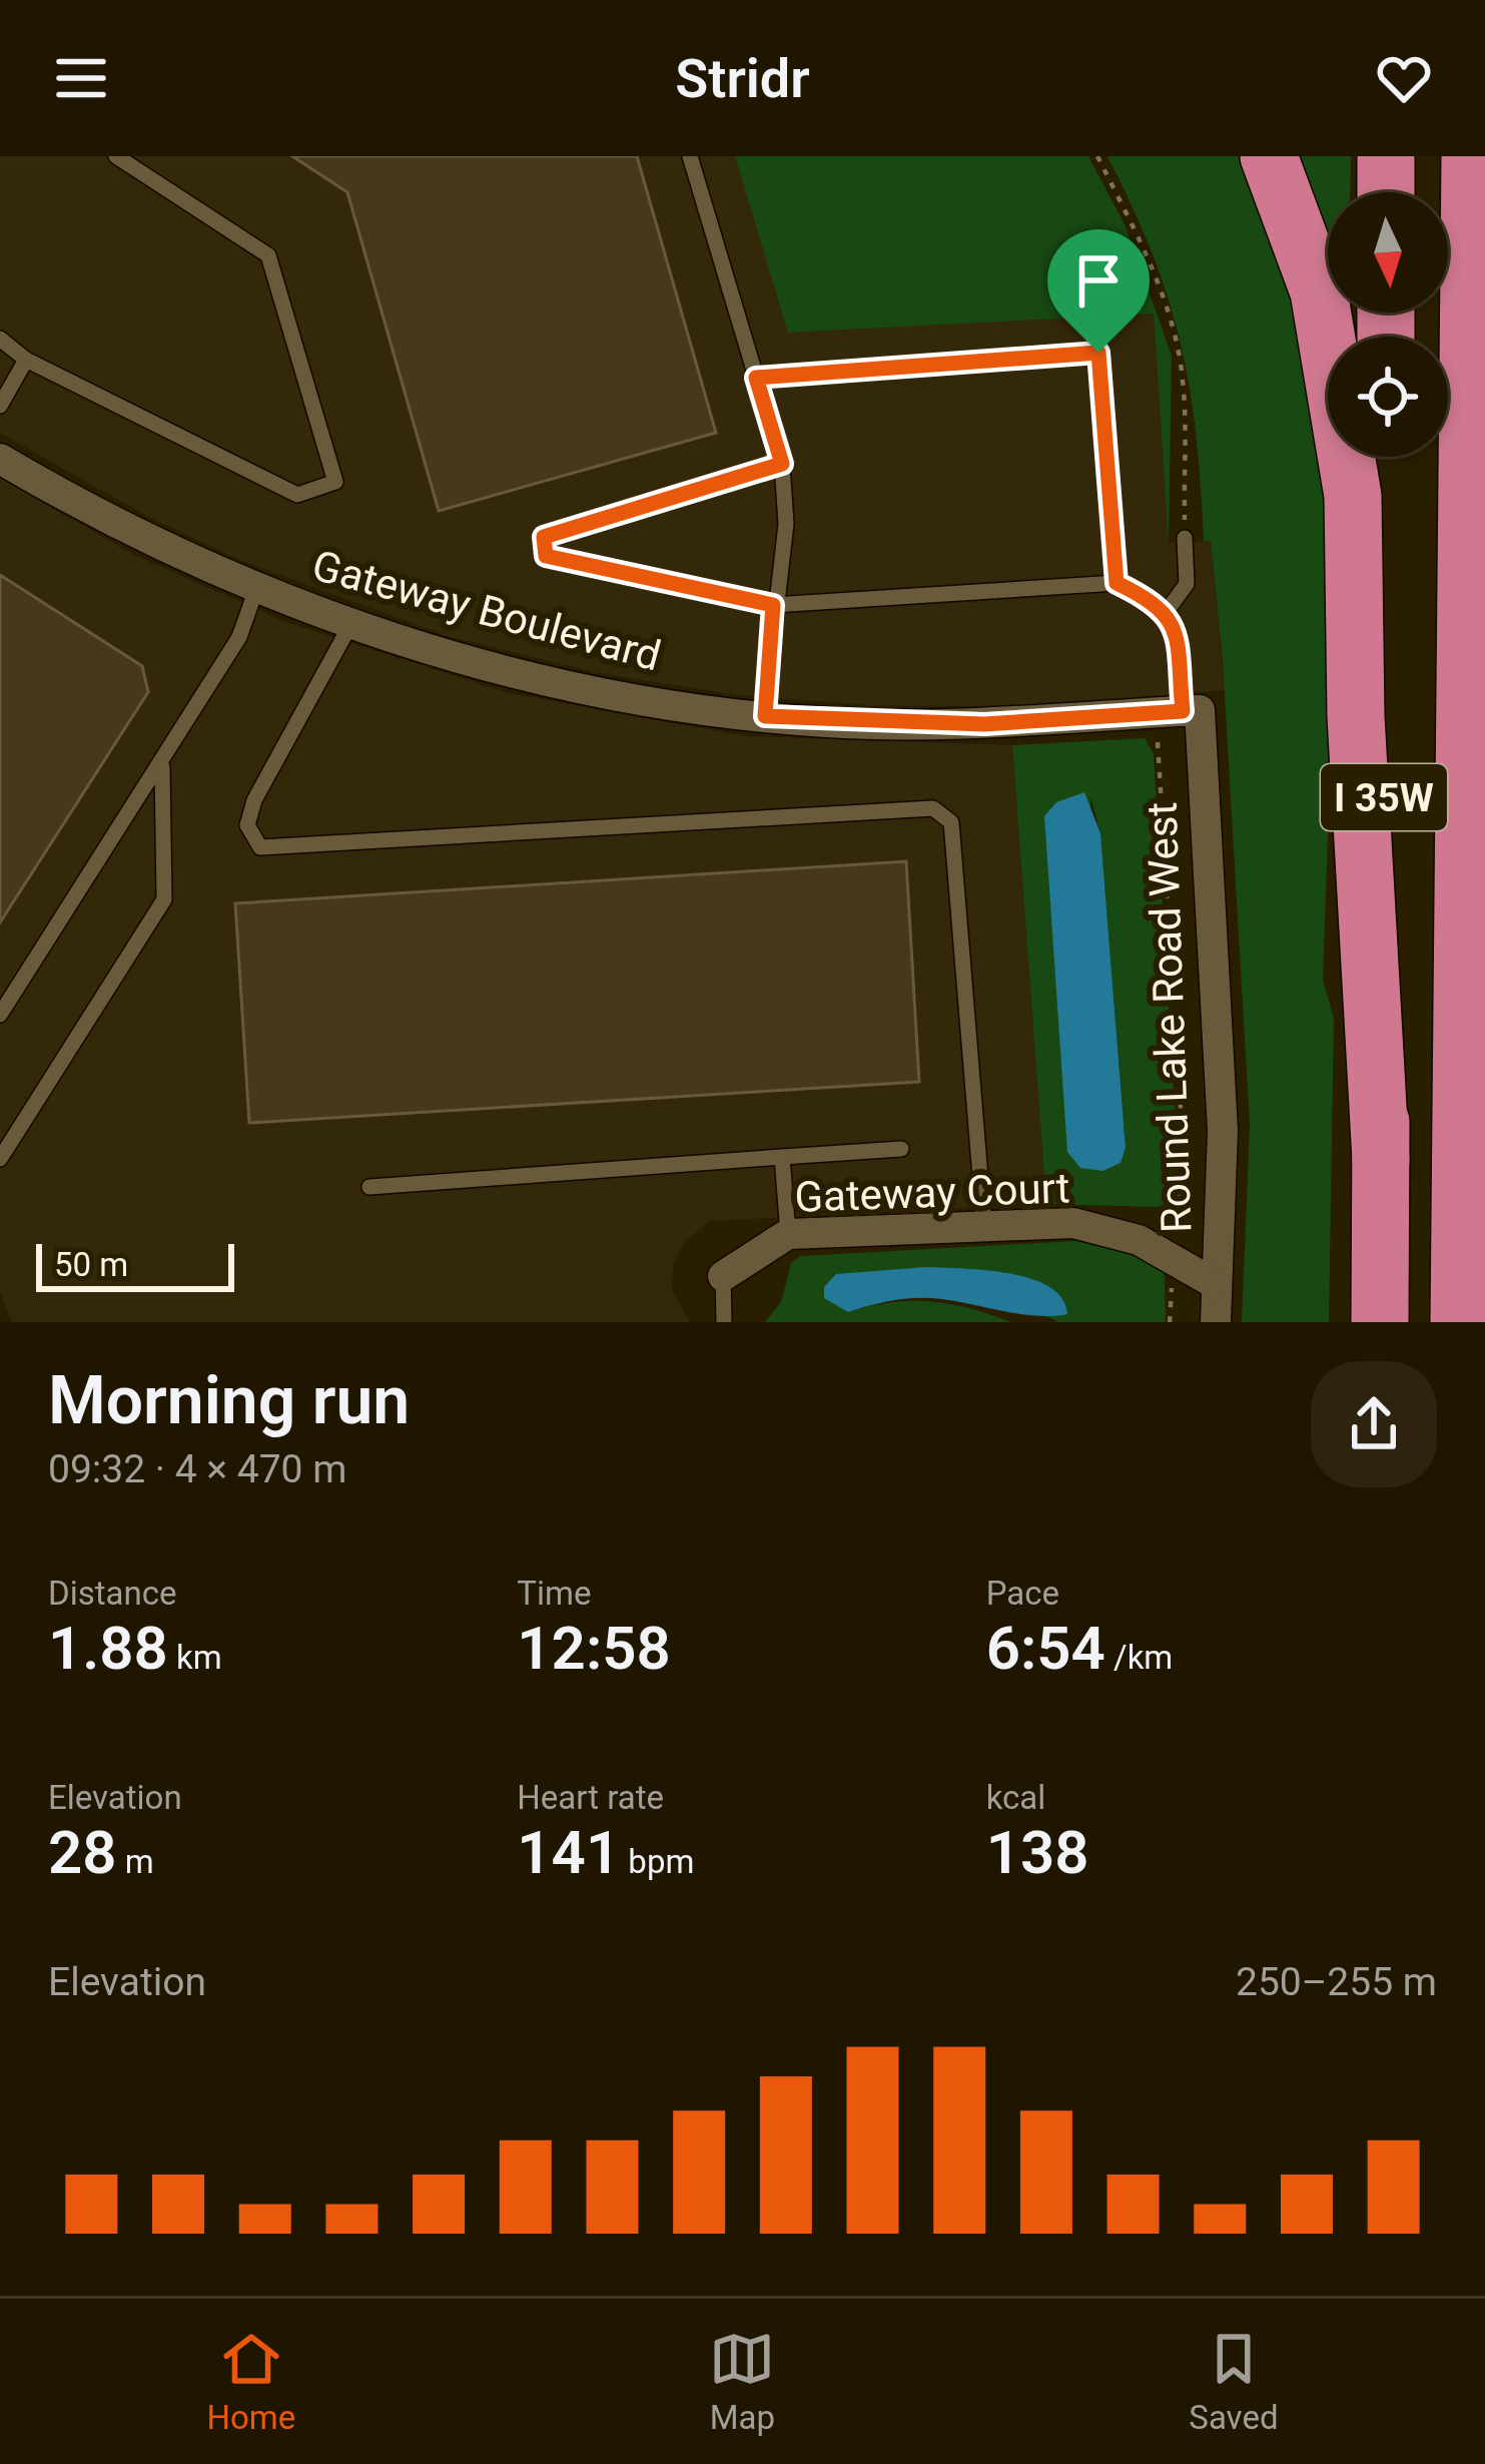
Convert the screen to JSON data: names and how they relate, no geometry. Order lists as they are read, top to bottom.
{
  "streets": {
    "highway": ["I 35W"],
    "street": ["Gateway Boulevard", "Round Lake Road West", "Gateway Court"]
  },
  "crossings": [
    ["Gateway Boulevard", "Round Lake Road West"],
    ["Round Lake Road West", "Gateway Court"]
  ],
  "scale_bar": "50 m",
  "north": "bottom",
  "page": {
    "header": "Stridr",
    "scale": "50 m",
    "heading": ["Morning run", "09:32 · 4 × 470 m"],
    "stats": [
      ["Distance", "1.88 km"],
      ["Time", "12:58"],
      ["Pace", "6:54 /km"],
      ["Elevation", "28 m"],
      ["Heart rate", "141 bpm"],
      ["kcal", "138"]
    ],
    "chart": ["Elevation", "250–255 m"],
    "tabs": ["Home", "Map", "Saved"]
  }
}
